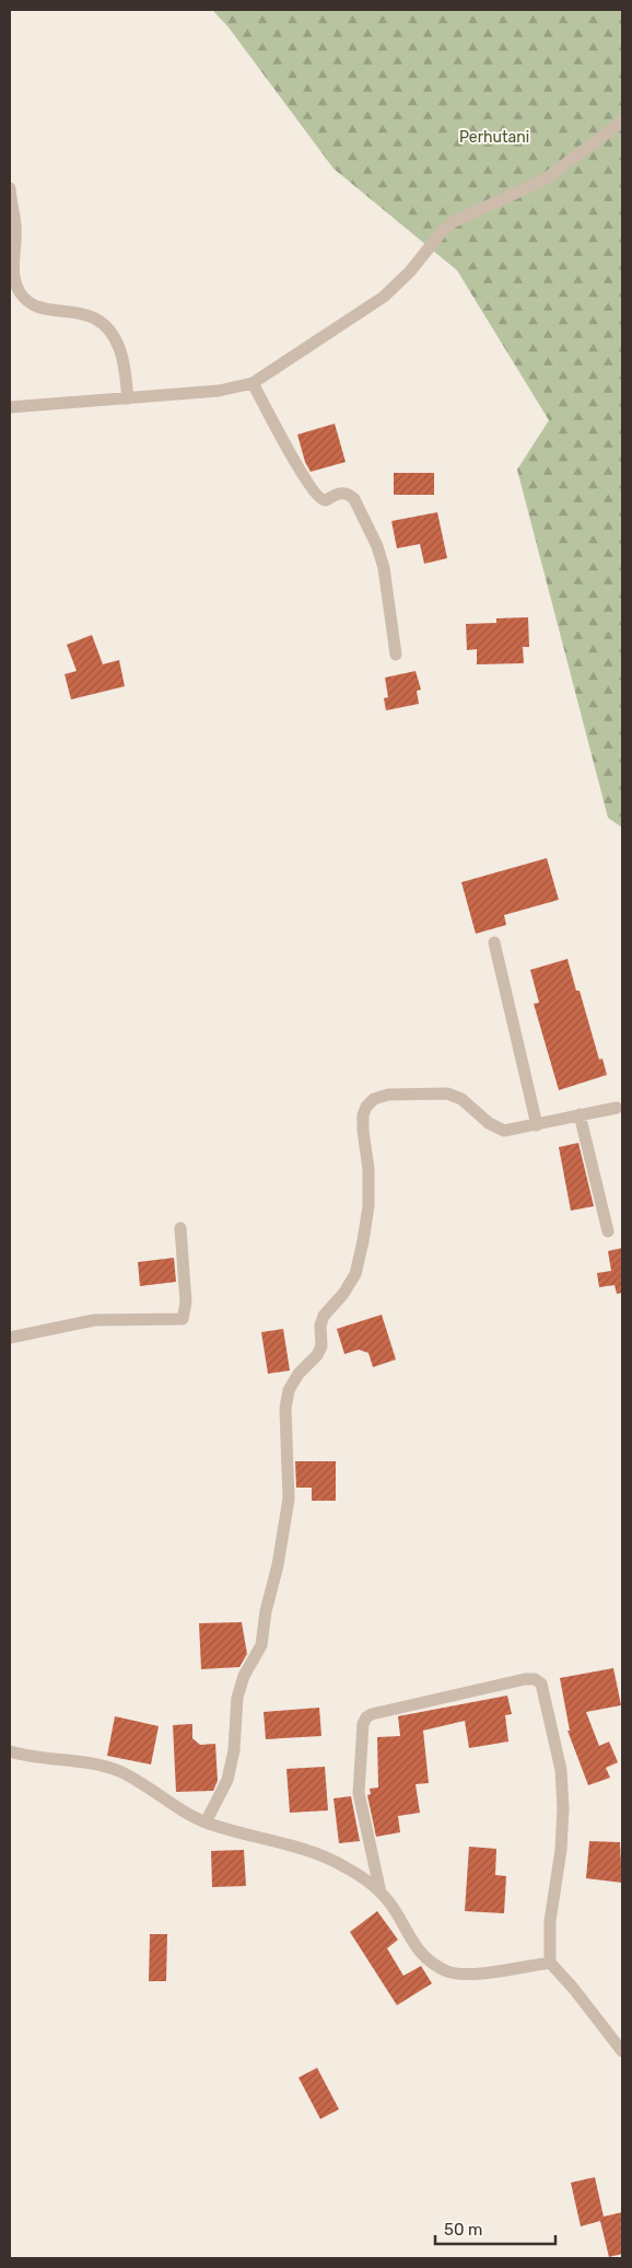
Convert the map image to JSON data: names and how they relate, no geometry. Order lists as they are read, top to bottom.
{
  "parks": ["Perhutani"],
  "scale_bar": "50 m"
}
